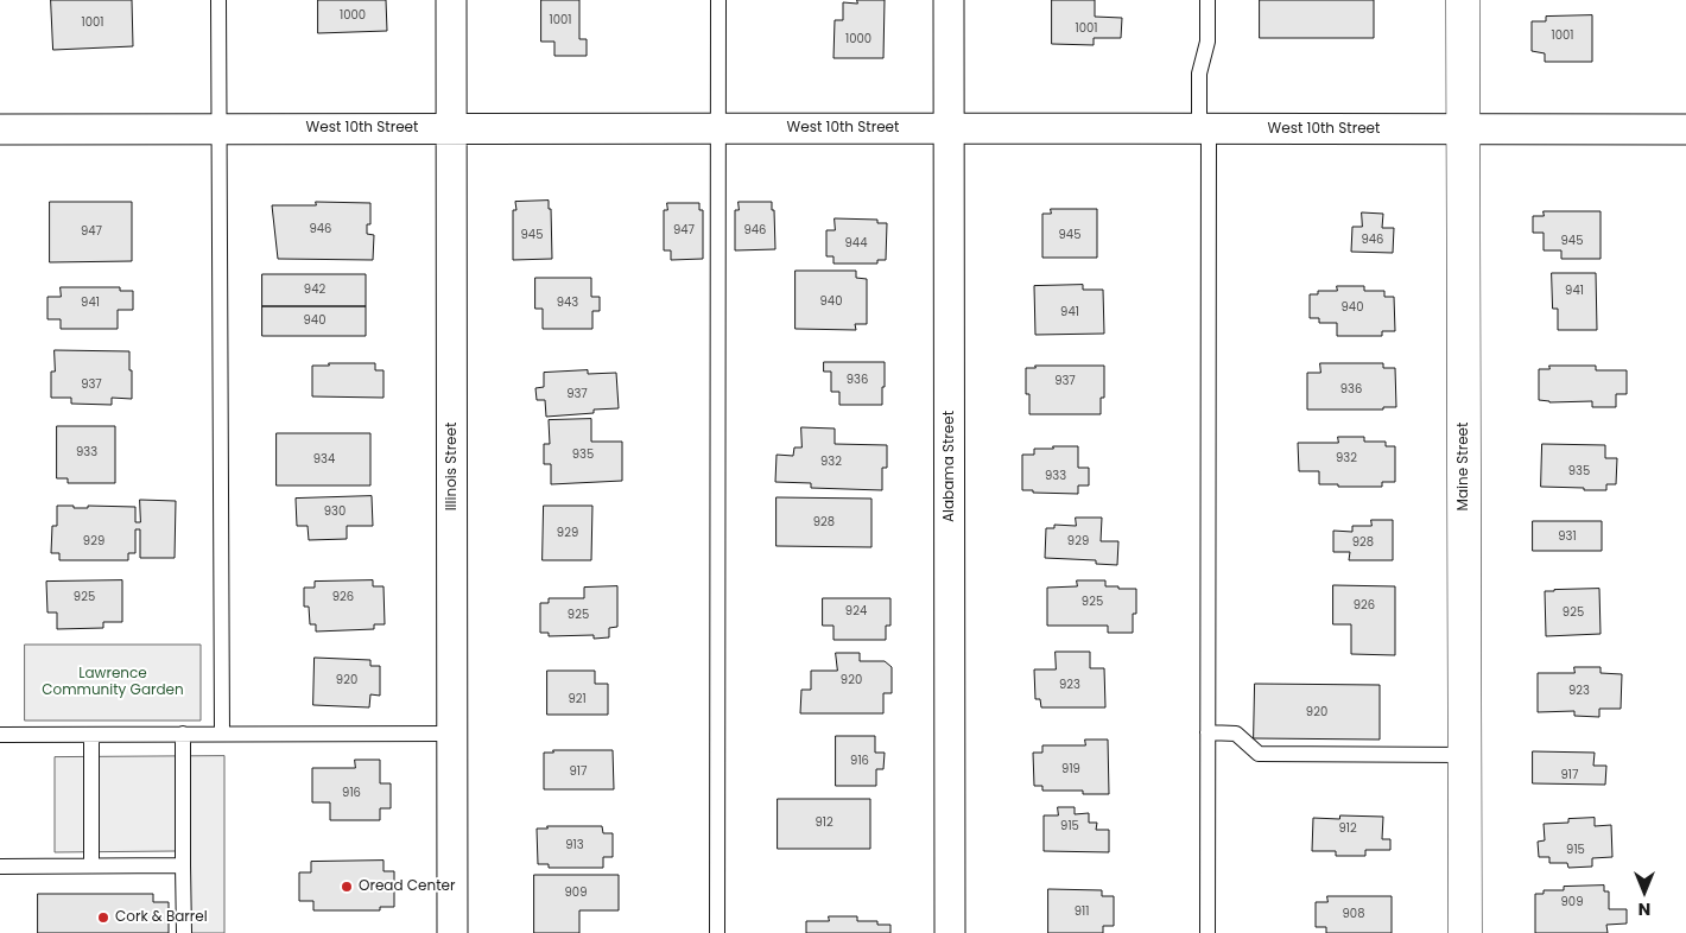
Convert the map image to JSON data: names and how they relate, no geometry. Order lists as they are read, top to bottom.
{
  "streets": {
    "street": [
      "West 10th Street",
      "Illinois Street",
      "Alabama Street",
      "Maine Street"
    ]
  },
  "crossings": [
    ["West 10th Street", "Illinois Street"],
    ["West 10th Street", "Alabama Street"],
    ["West 10th Street", "Maine Street"]
  ],
  "parks": ["Lawrence Community Garden"],
  "places": ["Oread Center", "Cork & Barrel"],
  "house_numbers": [
    "1000",
    "1001",
    "1001",
    "1001",
    "1001",
    "1000",
    "946",
    "947",
    "946",
    "947",
    "945",
    "945",
    "946",
    "945",
    "944",
    "942",
    "941",
    "940",
    "941",
    "943",
    "940",
    "941",
    "940",
    "936",
    "937",
    "937",
    "936",
    "937",
    "933",
    "935",
    "932",
    "934",
    "932",
    "935",
    "933",
    "930",
    "928",
    "929",
    "931",
    "929",
    "929",
    "928",
    "925",
    "926",
    "925",
    "926",
    "924",
    "925",
    "925",
    "920",
    "920",
    "923",
    "923",
    "921",
    "920",
    "916",
    "919",
    "917",
    "917",
    "916",
    "912",
    "915",
    "912",
    "913",
    "915",
    "909",
    "909",
    "911",
    "908"
  ],
  "north": "bottom"
}
